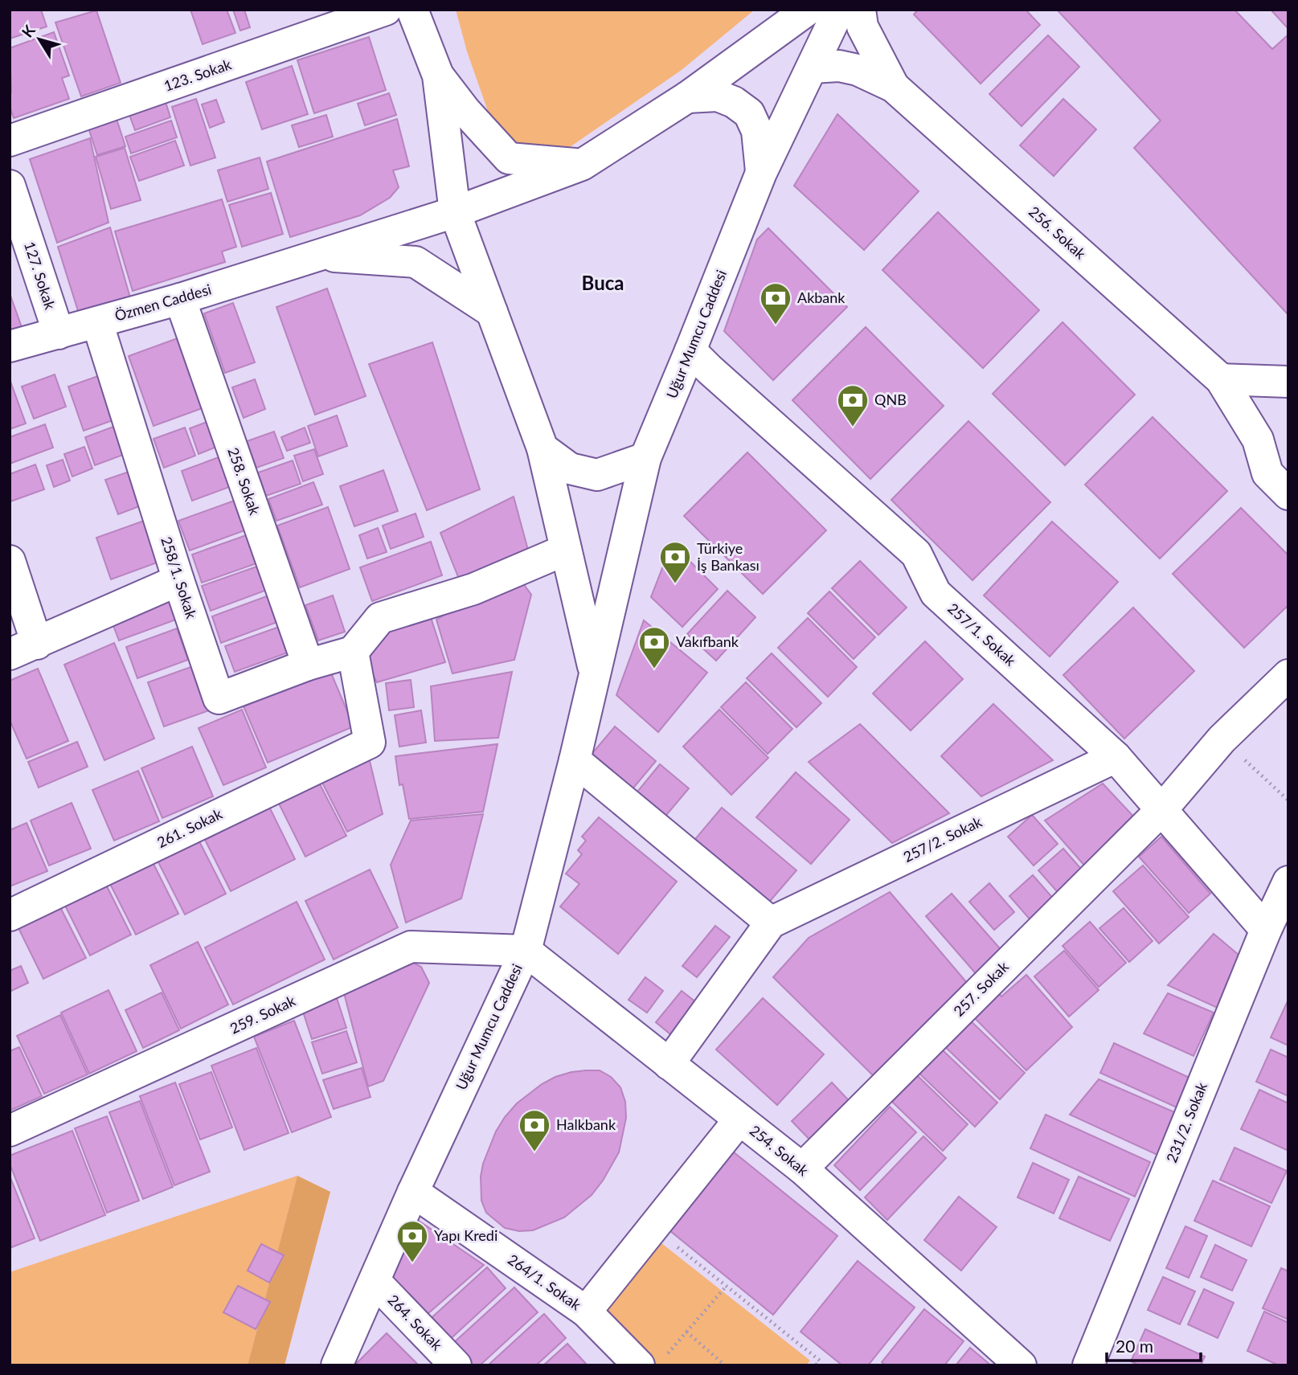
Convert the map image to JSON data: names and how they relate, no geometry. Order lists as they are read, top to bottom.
{
  "streets": {
    "street": [
      "123. Sokak",
      "256. Sokak",
      "127. Sokak",
      "Özmen Caddesi",
      "Uğur Mumcu Caddesi",
      "258. Sokak",
      "258/1. Sokak",
      "257/1. Sokak",
      "261. Sokak",
      "257/2. Sokak",
      "257. Sokak",
      "259. Sokak",
      "231/2. Sokak",
      "254. Sokak",
      "264/1. Sokak",
      "264. Sokak"
    ]
  },
  "crossings": [
    ["256. Sokak", "Uğur Mumcu Caddesi"],
    ["127. Sokak", "Özmen Caddesi"],
    ["Özmen Caddesi", "Uğur Mumcu Caddesi"],
    ["Özmen Caddesi", "258. Sokak"],
    ["Özmen Caddesi", "258/1. Sokak"],
    ["Uğur Mumcu Caddesi", "257/1. Sokak"],
    ["Uğur Mumcu Caddesi", "259. Sokak"],
    ["Uğur Mumcu Caddesi", "254. Sokak"],
    ["Uğur Mumcu Caddesi", "264/1. Sokak"],
    ["Uğur Mumcu Caddesi", "264. Sokak"],
    ["258. Sokak", "258/1. Sokak"],
    ["258/1. Sokak", "261. Sokak"],
    ["257/1. Sokak", "257/2. Sokak"],
    ["257/1. Sokak", "257. Sokak"],
    ["257/1. Sokak", "231/2. Sokak"],
    ["257/2. Sokak", "254. Sokak"],
    ["257. Sokak", "254. Sokak"],
    ["259. Sokak", "254. Sokak"]
  ],
  "districts": ["Buca"],
  "places": {
    "bank": [
      "Akbank",
      "QNB",
      "Türkiye İş Bankası",
      "Vakıfbank",
      "Halkbank",
      "Yapı Kredi"
    ]
  },
  "scale_bar": "20 m",
  "north": "top left"
}
